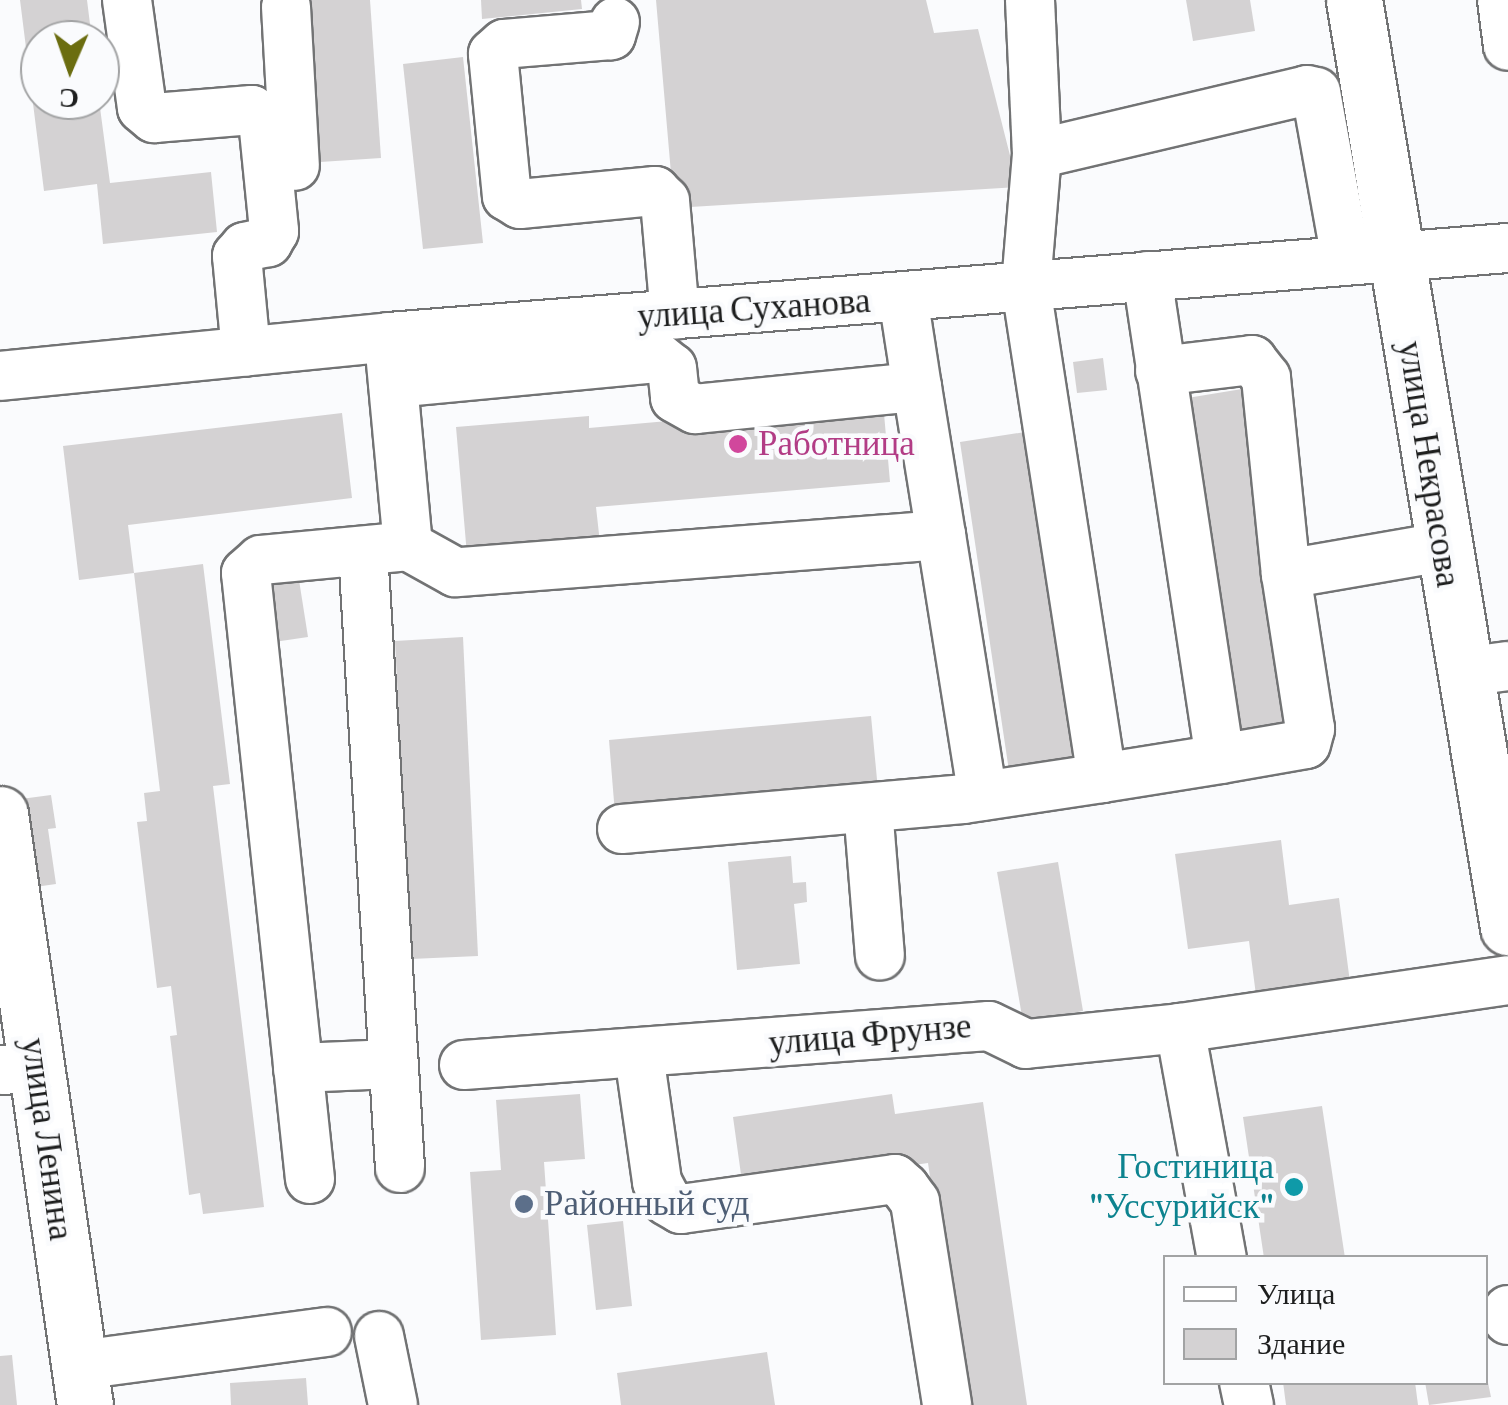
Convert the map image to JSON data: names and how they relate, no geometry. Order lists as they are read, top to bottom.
{
  "streets": {
    "main road": ["улица Некрасова", "улица Ленина"],
    "street": ["улица Суханова", "улица Фрунзе"]
  },
  "crossings": [
    ["улица Суханова", "улица Некрасова"]
  ],
  "places": ["Работница", "Гостиница \"Уссурийск\"", "Районный суд"],
  "legend": ["Улица", "Здание"],
  "north": "bottom"
}
